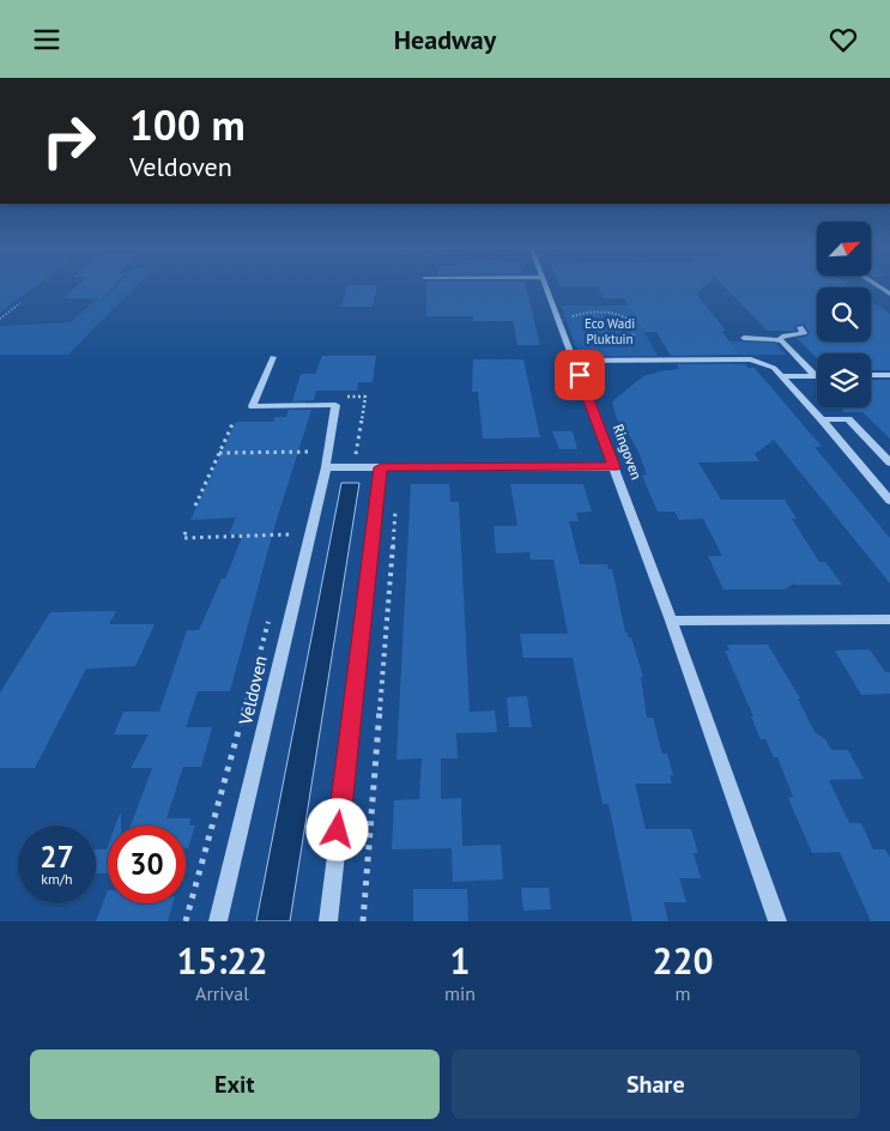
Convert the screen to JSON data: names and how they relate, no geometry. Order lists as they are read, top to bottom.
{
  "streets": {
    "street": ["Ringoven", "Veldoven"]
  },
  "parks": ["Eco Wadi Pluktuin"],
  "north": "top right",
  "page": {
    "header": "Headway",
    "turn": ["100 m", "Veldoven"],
    "speed": "27 km/h",
    "limit": "30",
    "eta": [
      "15:22",
      "Arrival",
      "1",
      "min",
      "220",
      "m"
    ],
    "buttons": ["Exit", "Share"]
  }
}
